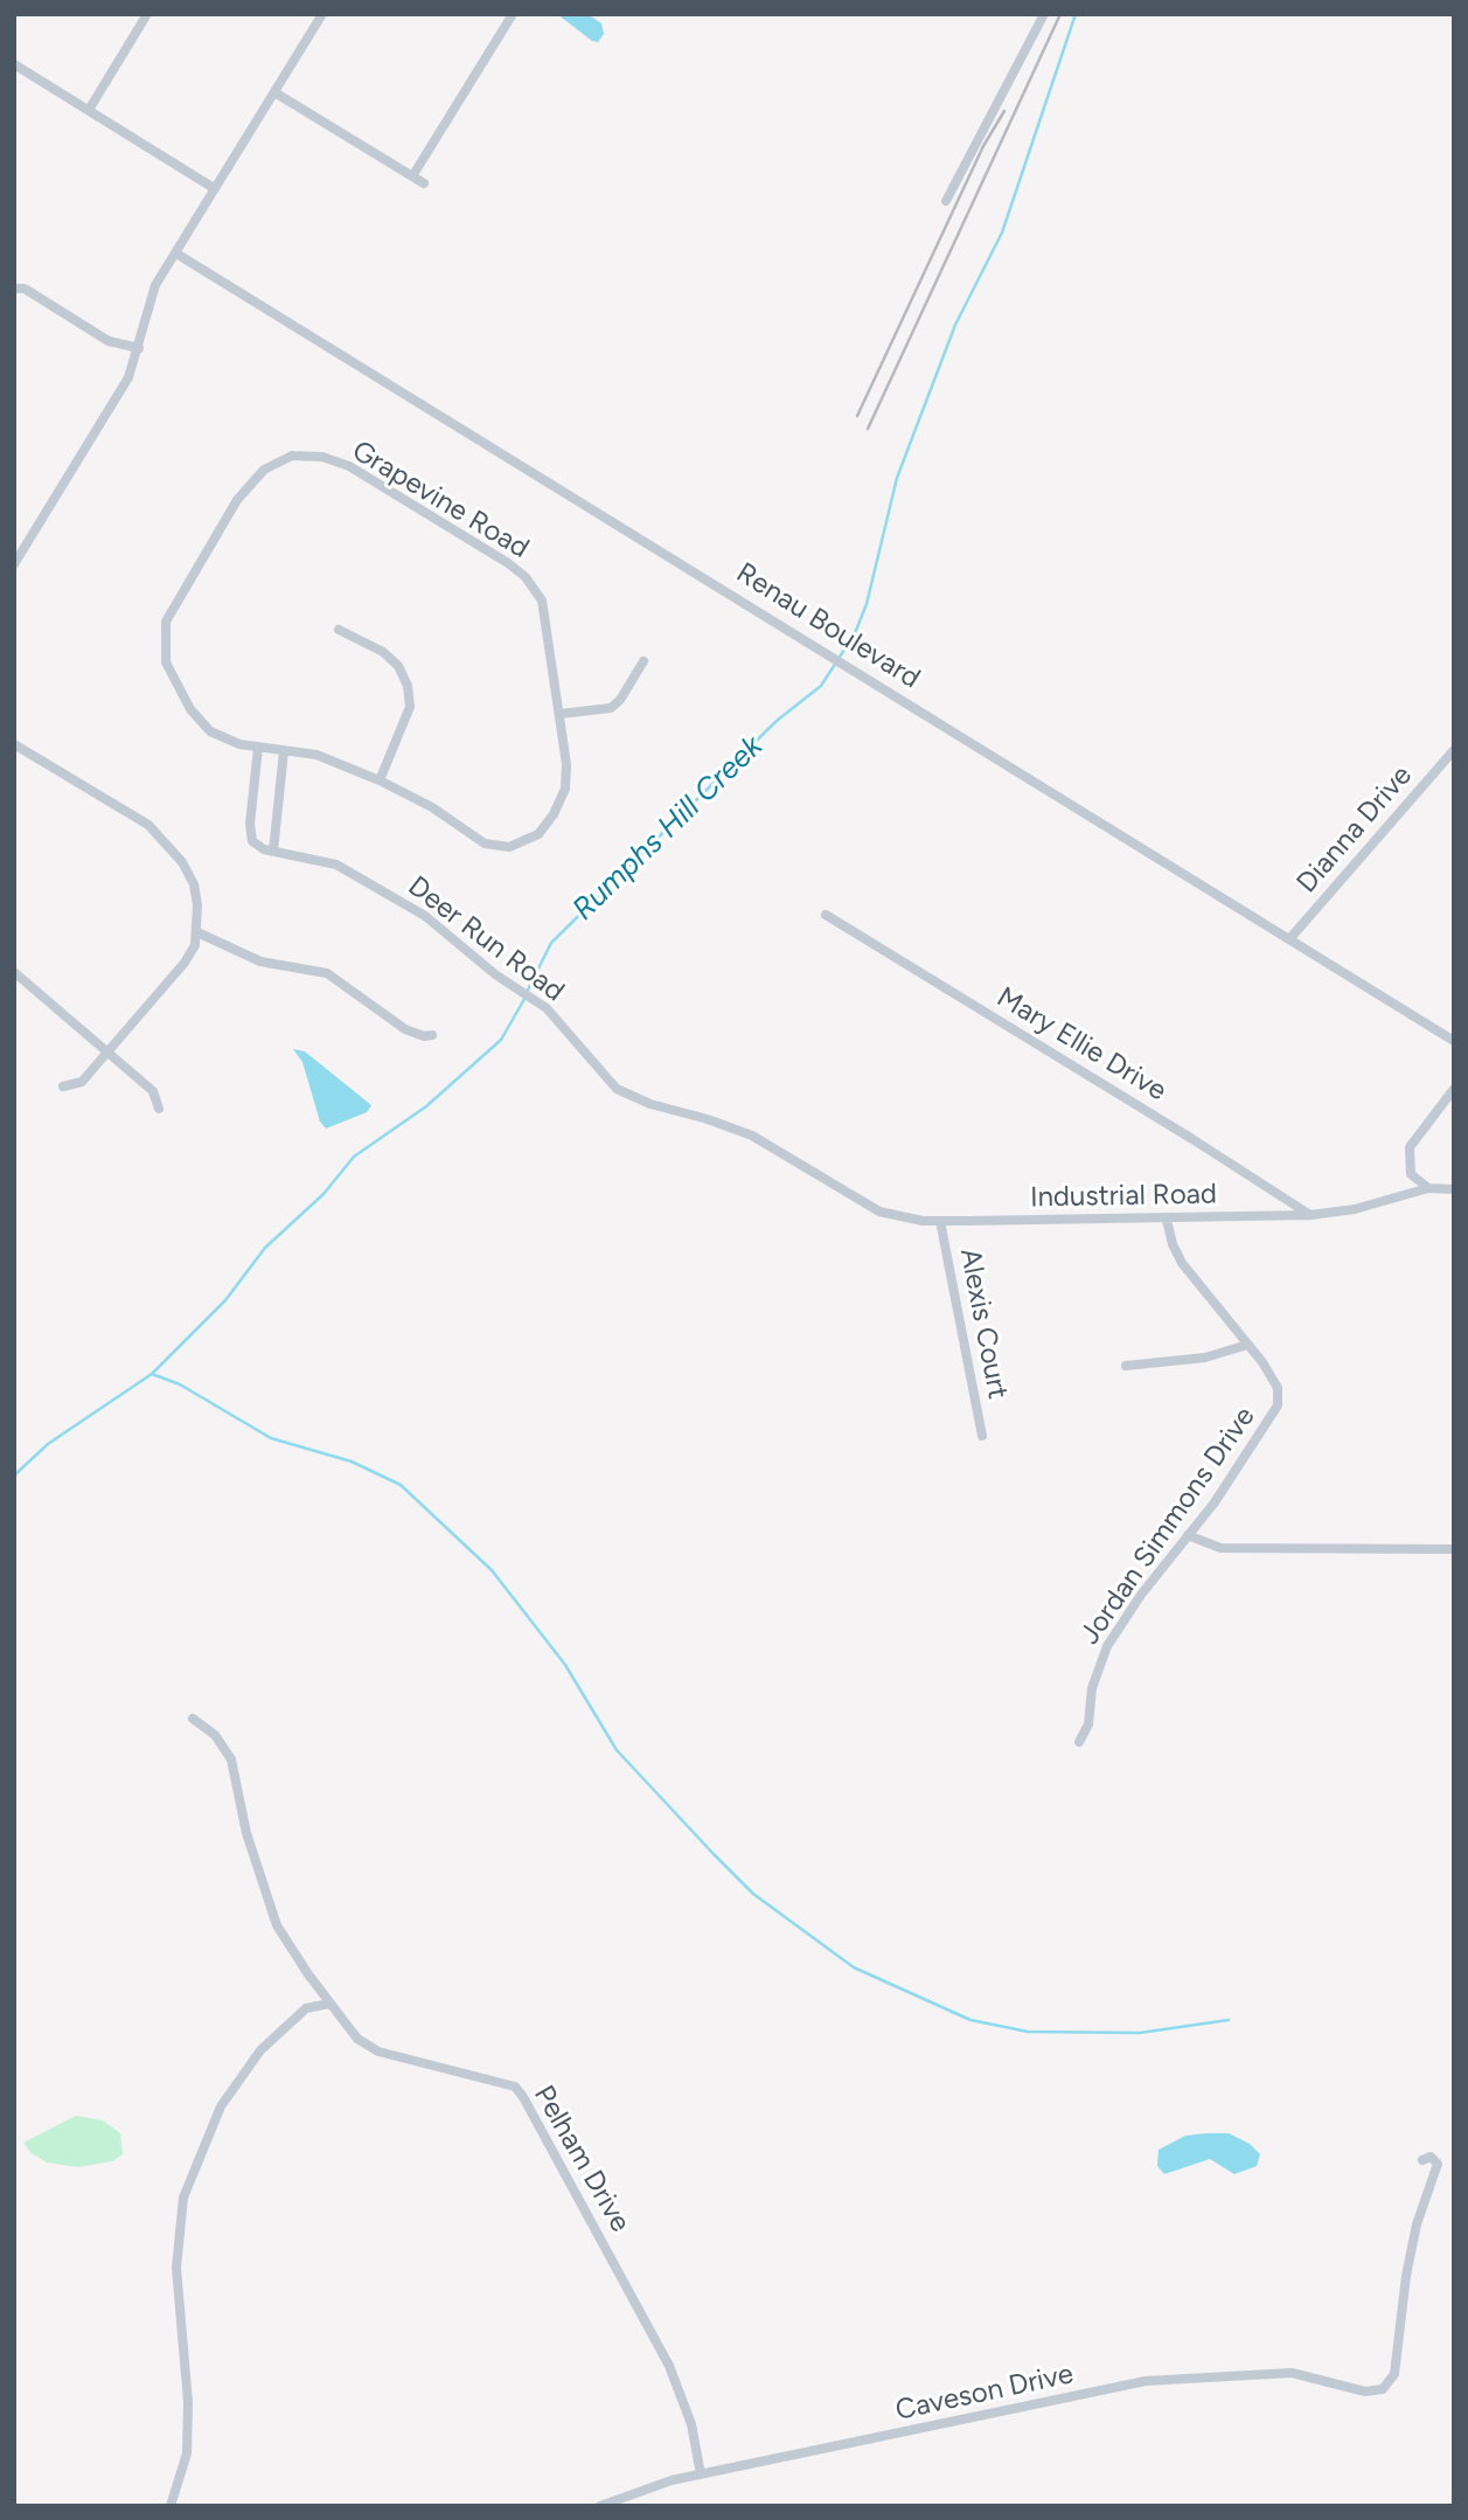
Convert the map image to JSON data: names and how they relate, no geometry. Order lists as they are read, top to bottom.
{
  "streets": {
    "street": [
      "Grapevine Road",
      "Renau Boulevard",
      "Dianna Drive",
      "Deer Run Road",
      "Mary Ellie Drive",
      "Industrial Road",
      "Alexis Court",
      "Jordan Simmons Drive",
      "Pelham Drive",
      "Caveson Drive"
    ]
  },
  "crossings": [
    ["Renau Boulevard", "Dianna Drive"],
    ["Deer Run Road", "Industrial Road"],
    ["Mary Ellie Drive", "Industrial Road"],
    ["Industrial Road", "Alexis Court"],
    ["Industrial Road", "Jordan Simmons Drive"],
    ["Pelham Drive", "Caveson Drive"]
  ],
  "water": ["Rumphs Hill Creek"]
}
